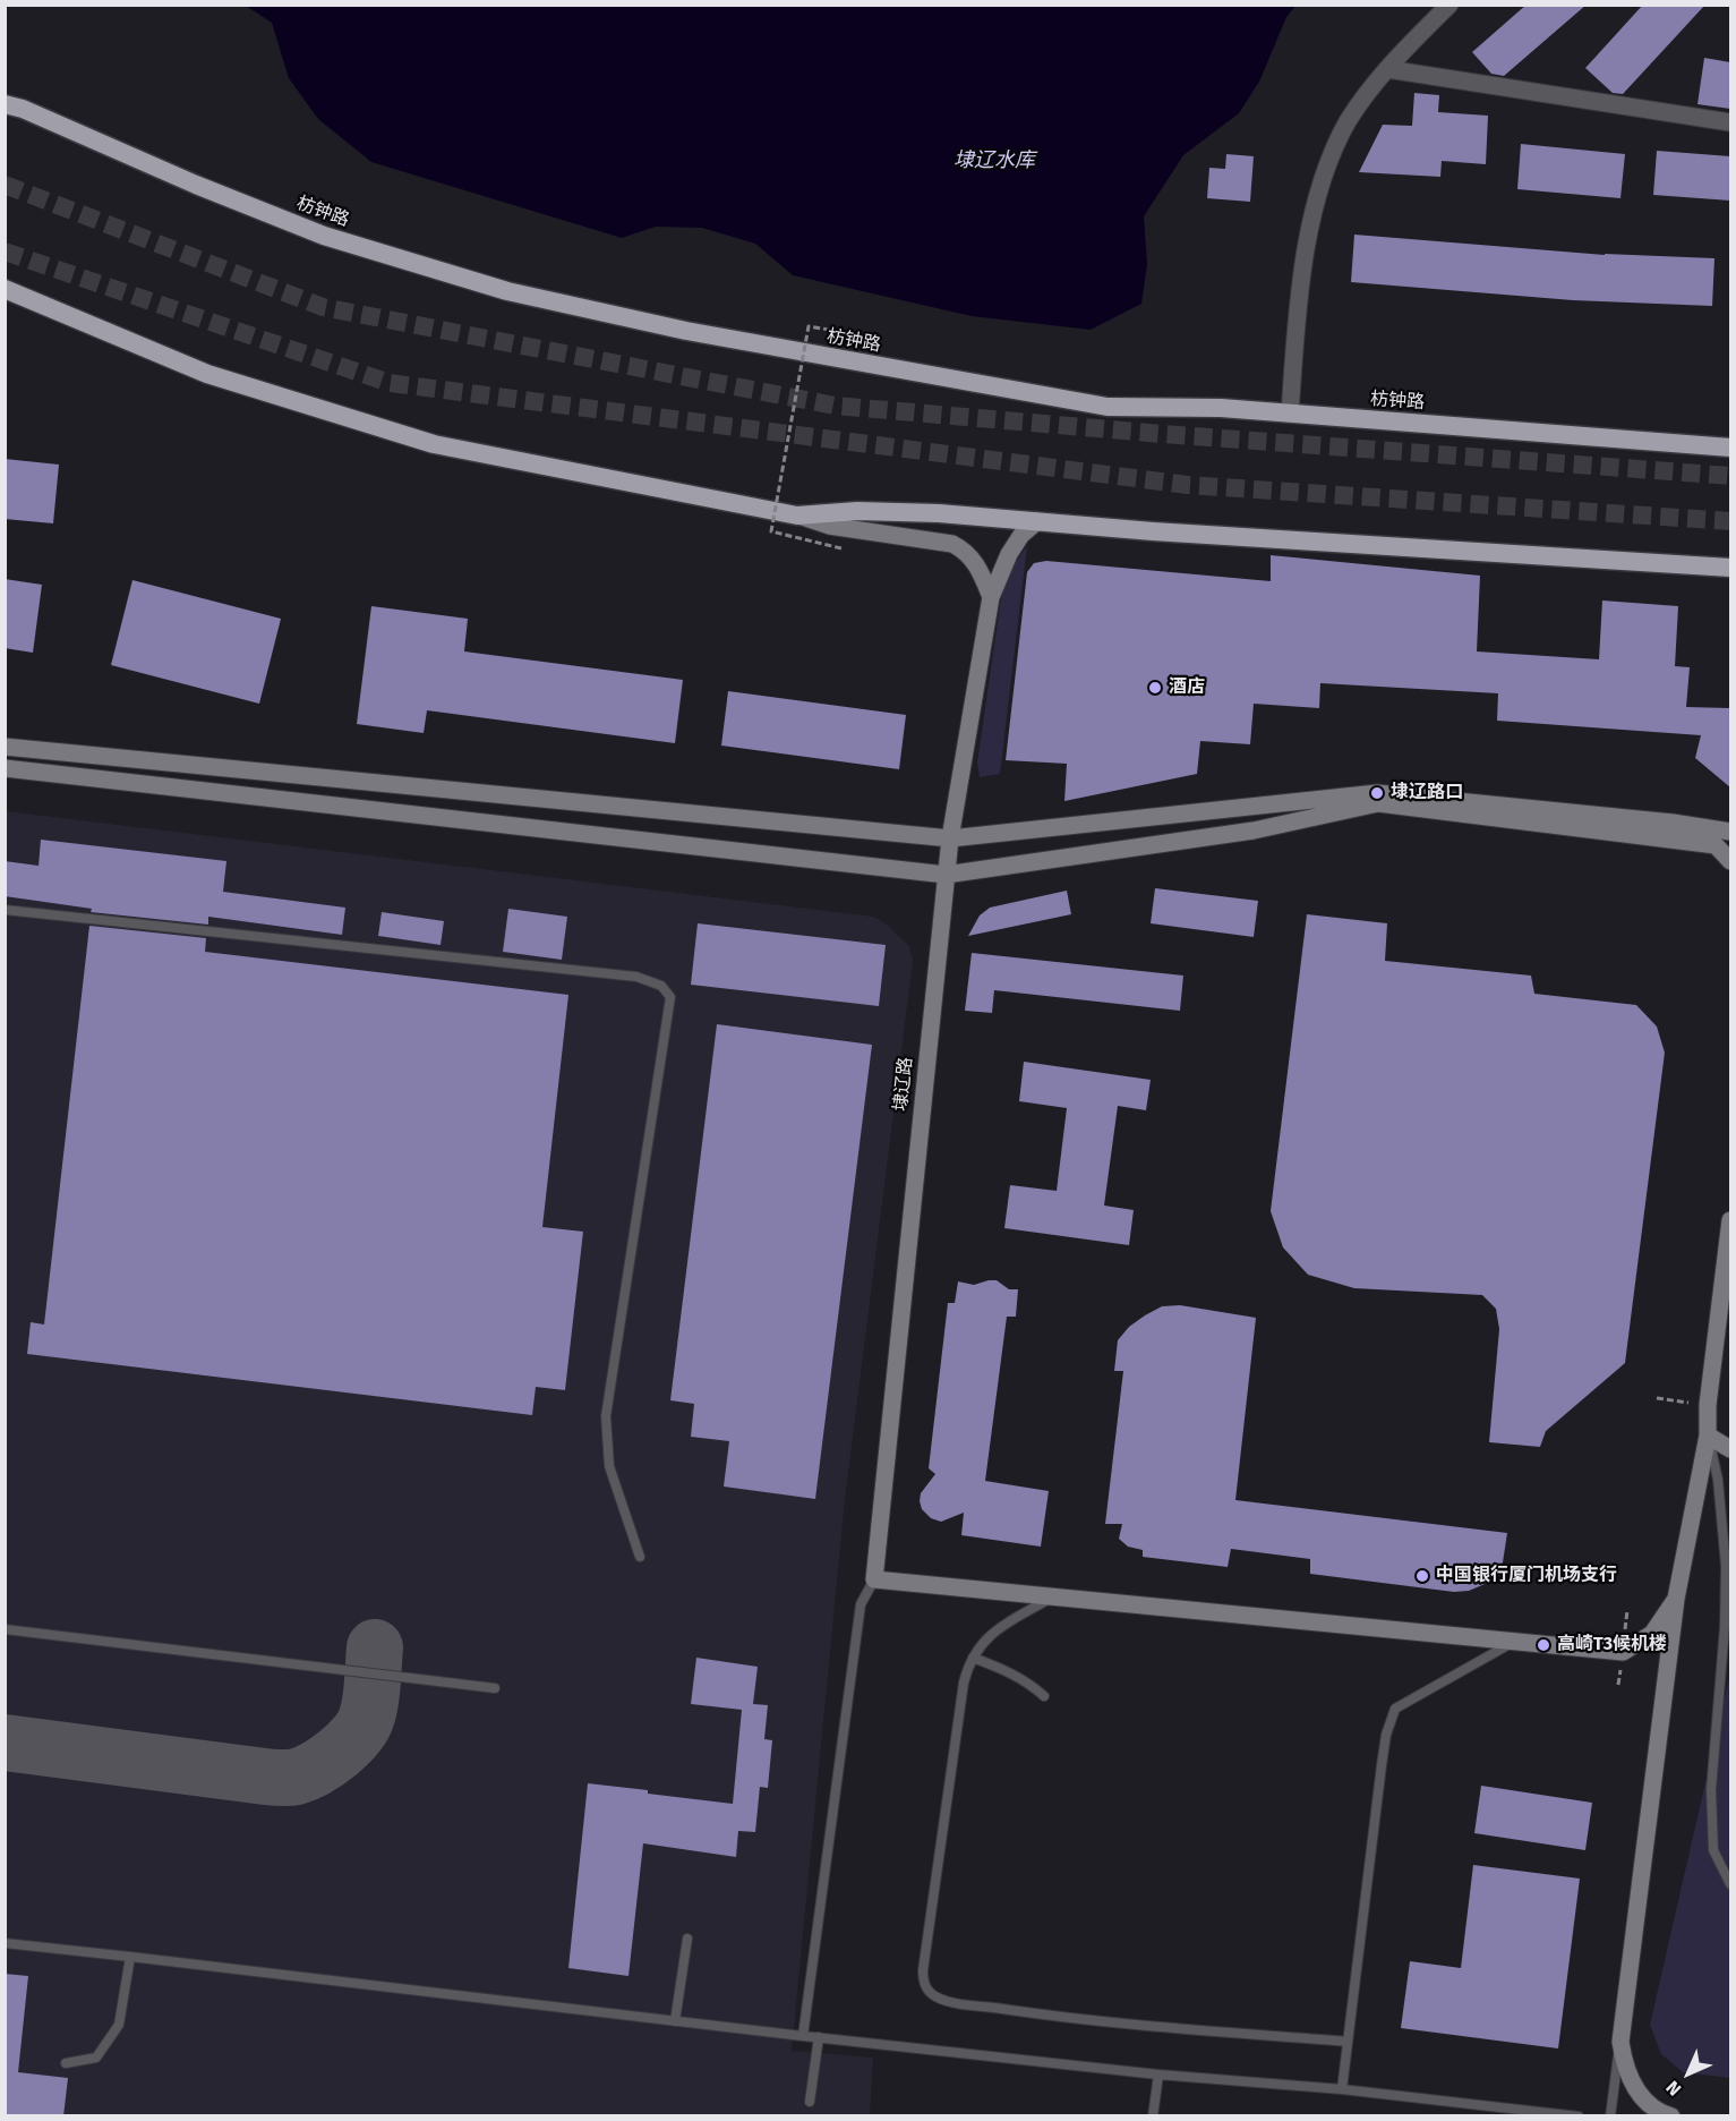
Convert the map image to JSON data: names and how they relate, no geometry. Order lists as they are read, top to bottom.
{
  "streets": {
    "highway": ["枋钟路"],
    "main road": ["埭辽路"]
  },
  "water": ["埭辽水库"],
  "places": [
    "酒店",
    "埭辽路口",
    "中国银行厦门机场支行",
    "高崎T3候机楼"
  ],
  "north": "bottom left"
}
